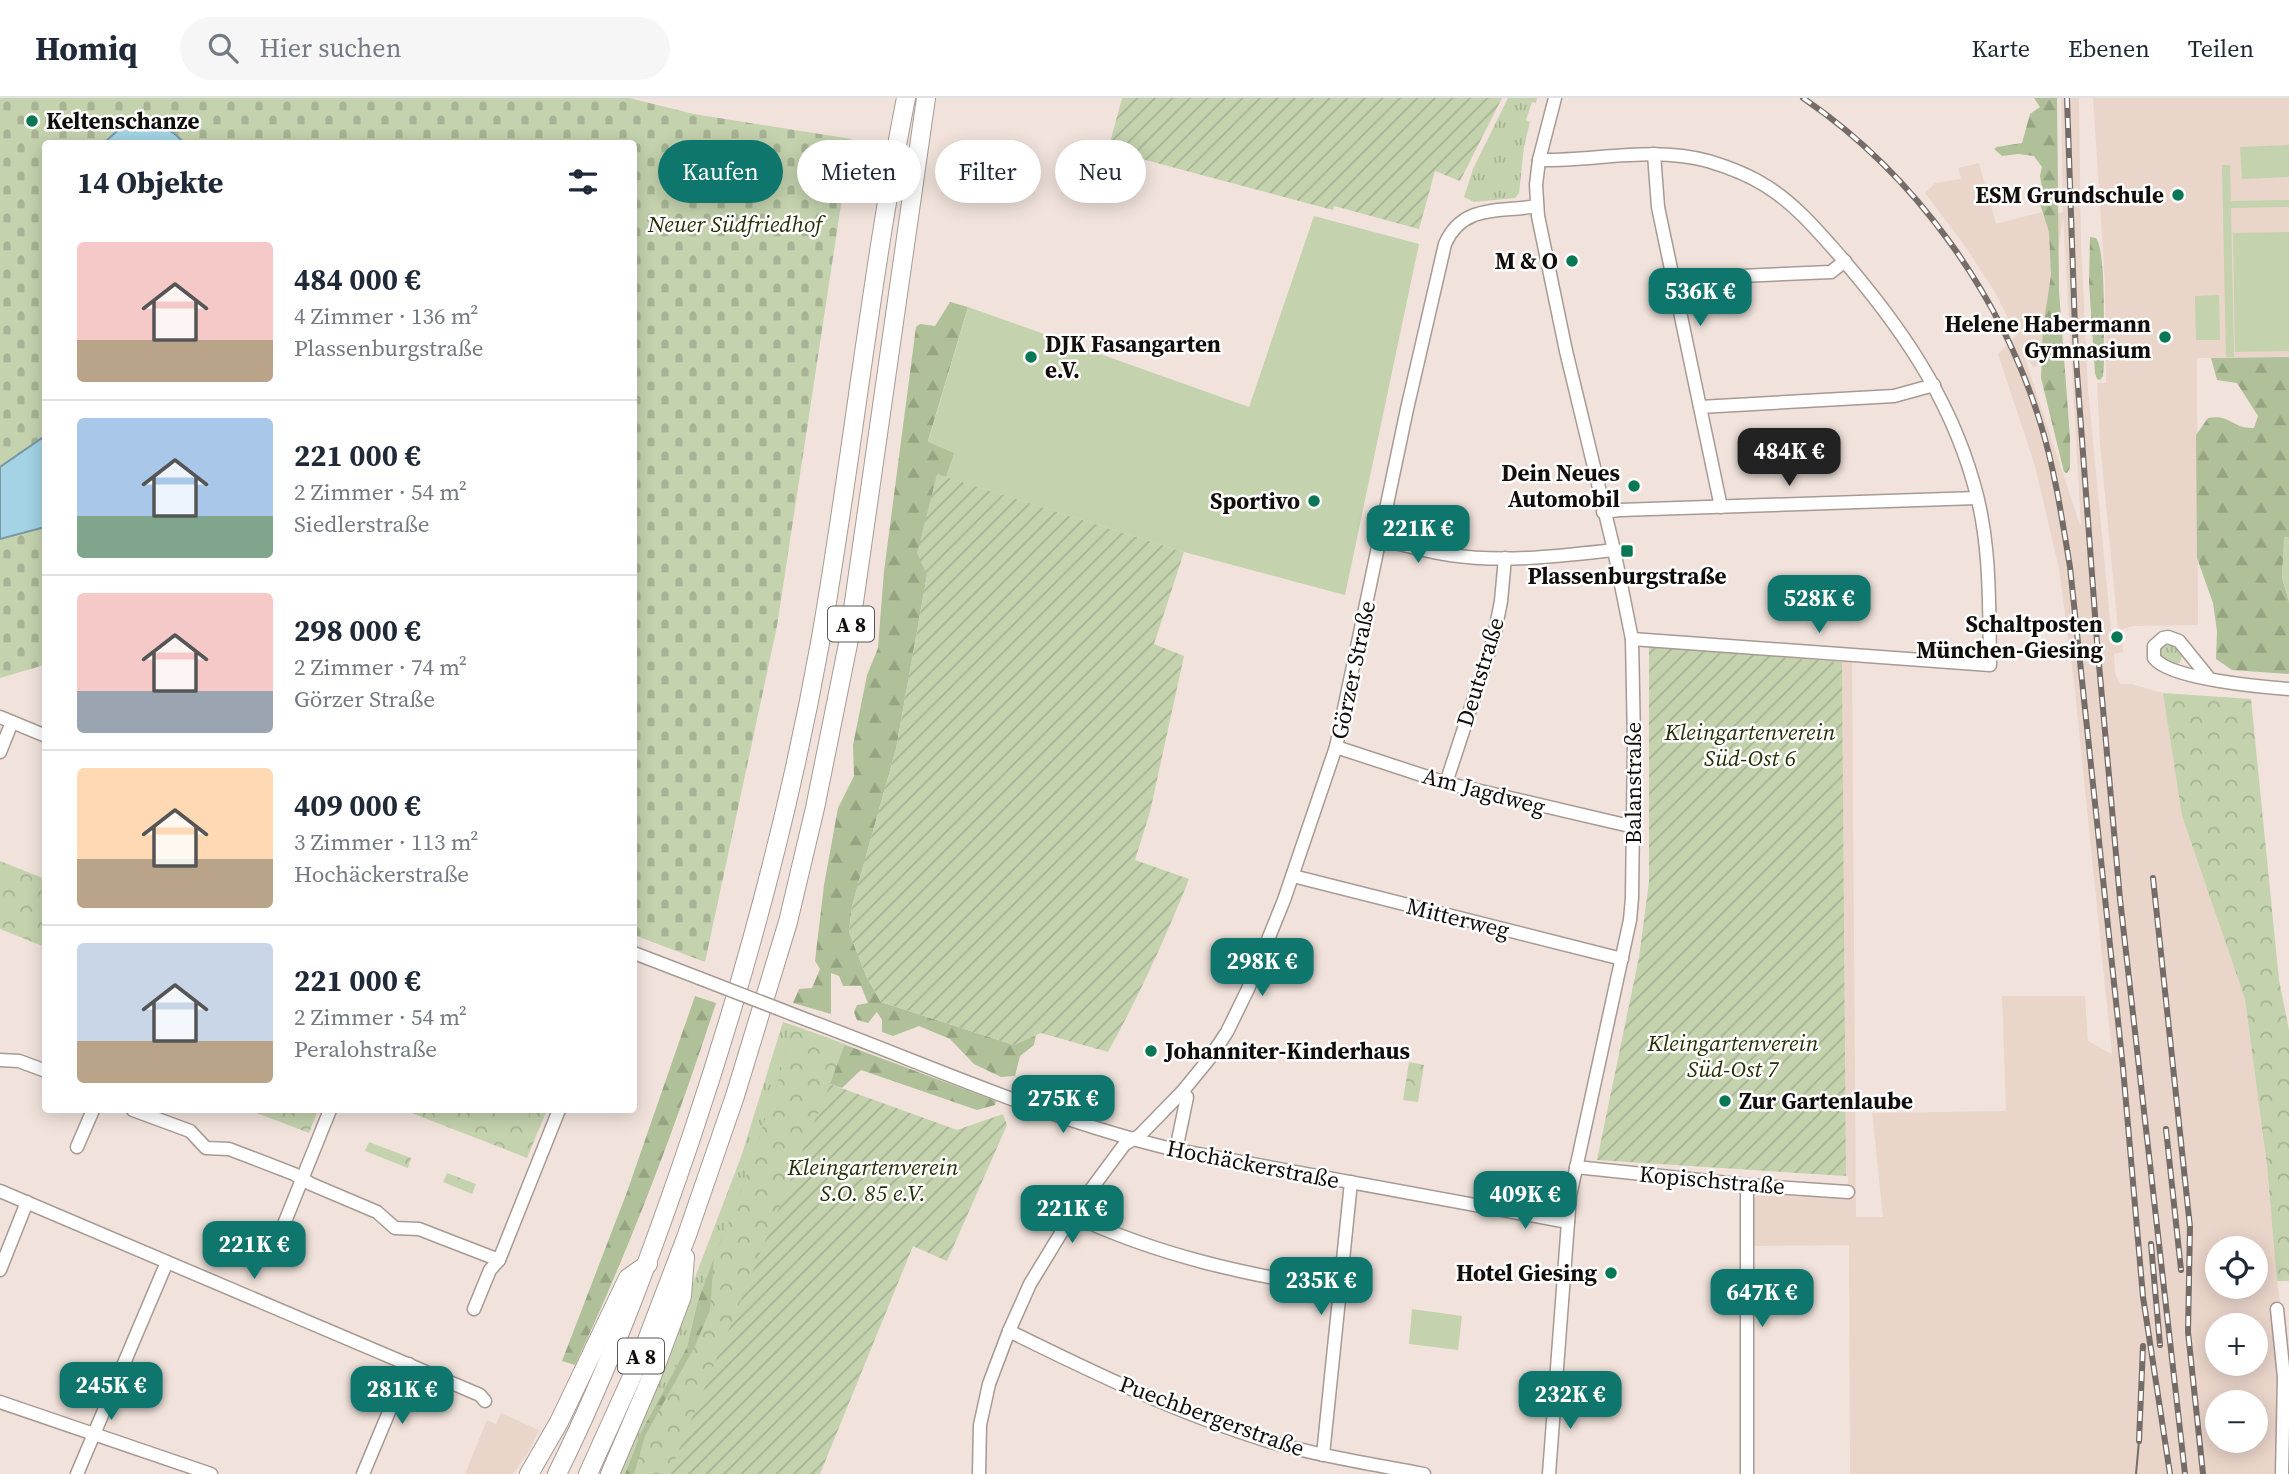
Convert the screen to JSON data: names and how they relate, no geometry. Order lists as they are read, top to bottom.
{
  "streets": {
    "highway": ["A 8"],
    "street": [
      "Görzer Straße",
      "Deutstraße",
      "Balanstraße",
      "Am Jagdweg",
      "Mitterweg",
      "Hochäckerstraße",
      "Kopischstraße",
      "Puechbergerstraße"
    ]
  },
  "crossings": [
    ["Görzer Straße", "Balanstraße"],
    ["Görzer Straße", "Am Jagdweg"],
    ["Görzer Straße", "Mitterweg"],
    ["Görzer Straße", "Hochäckerstraße"],
    ["Görzer Straße", "Puechbergerstraße"],
    ["Deutstraße", "Am Jagdweg"],
    ["Balanstraße", "Am Jagdweg"],
    ["Balanstraße", "Mitterweg"],
    ["Balanstraße", "Hochäckerstraße"],
    ["Balanstraße", "Kopischstraße"]
  ],
  "parks": [
    "Neuer Südfriedhof",
    "Kleingartenverein Süd-Ost 6",
    "Kleingartenverein Süd-Ost 7",
    "Kleingartenverein S.O. 85 e.V."
  ],
  "places": {
    "other": [
      "Keltenschanze",
      "ESM Grundschule",
      "M & O",
      "Helene Habermann Gymnasium",
      "DJK Fasangarten e.V.",
      "Dein Neues Automobil",
      "Sportivo",
      "Schaltposten München-Giesing",
      "Johanniter-Kinderhaus",
      "Zur Gartenlaube",
      "Hotel Giesing"
    ],
    "transit": ["Plassenburgstraße"]
  },
  "page": {
    "header": "Homiq",
    "search": "Hier suchen",
    "nav": ["Karte", "Ebenen", "Teilen"],
    "chip": [
      "Kaufen",
      "Mieten",
      "Filter",
      "Neu"
    ],
    "heading": "14 Objekte",
    "list": [
      {
        "name": "484 000 €",
        "note": "4 Zimmer · 136 m² · Plassenburgstraße"
      },
      {
        "name": "221 000 €",
        "note": "2 Zimmer · 54 m² · Siedlerstraße"
      },
      {
        "name": "298 000 €",
        "note": "2 Zimmer · 74 m² · Görzer Straße"
      },
      {
        "name": "409 000 €",
        "note": "3 Zimmer · 113 m² · Hochäckerstraße"
      },
      {
        "name": "221 000 €",
        "note": "2 Zimmer · 54 m² · Peralohstraße"
      }
    ],
    "price": [
      "536K €",
      "484K €",
      "221K €",
      "528K €",
      "298K €",
      "275K €",
      "409K €",
      "221K €",
      "221K €",
      "235K €",
      "647K €",
      "245K €",
      "281K €",
      "232K €"
    ],
    "map_buttons": ["+", "−"]
  }
}
